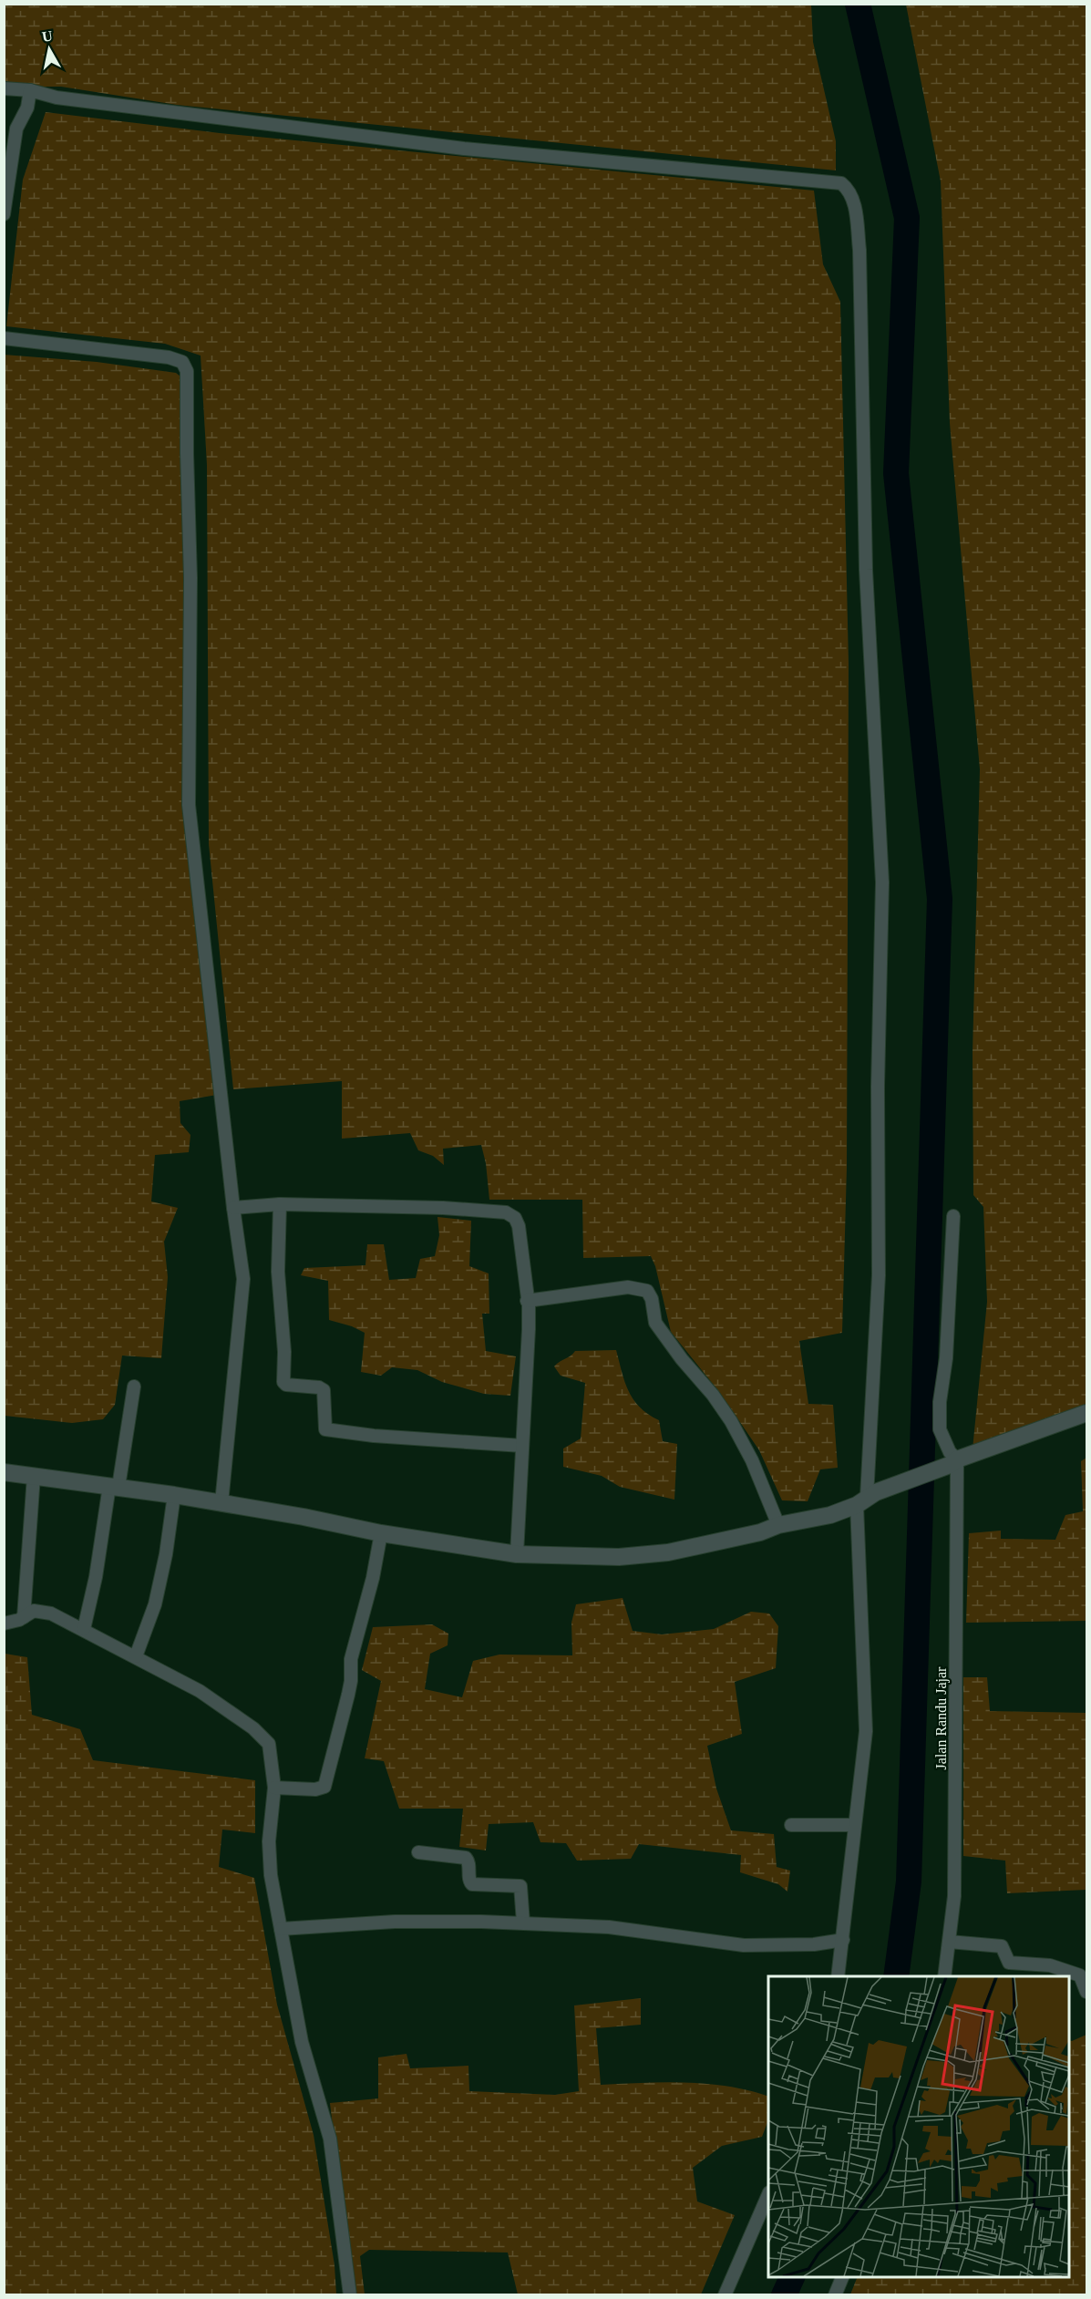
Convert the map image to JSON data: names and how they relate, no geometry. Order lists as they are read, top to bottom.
{
  "streets": {
    "street": ["Jalan Randu Jajar"]
  },
  "north": "top"
}
